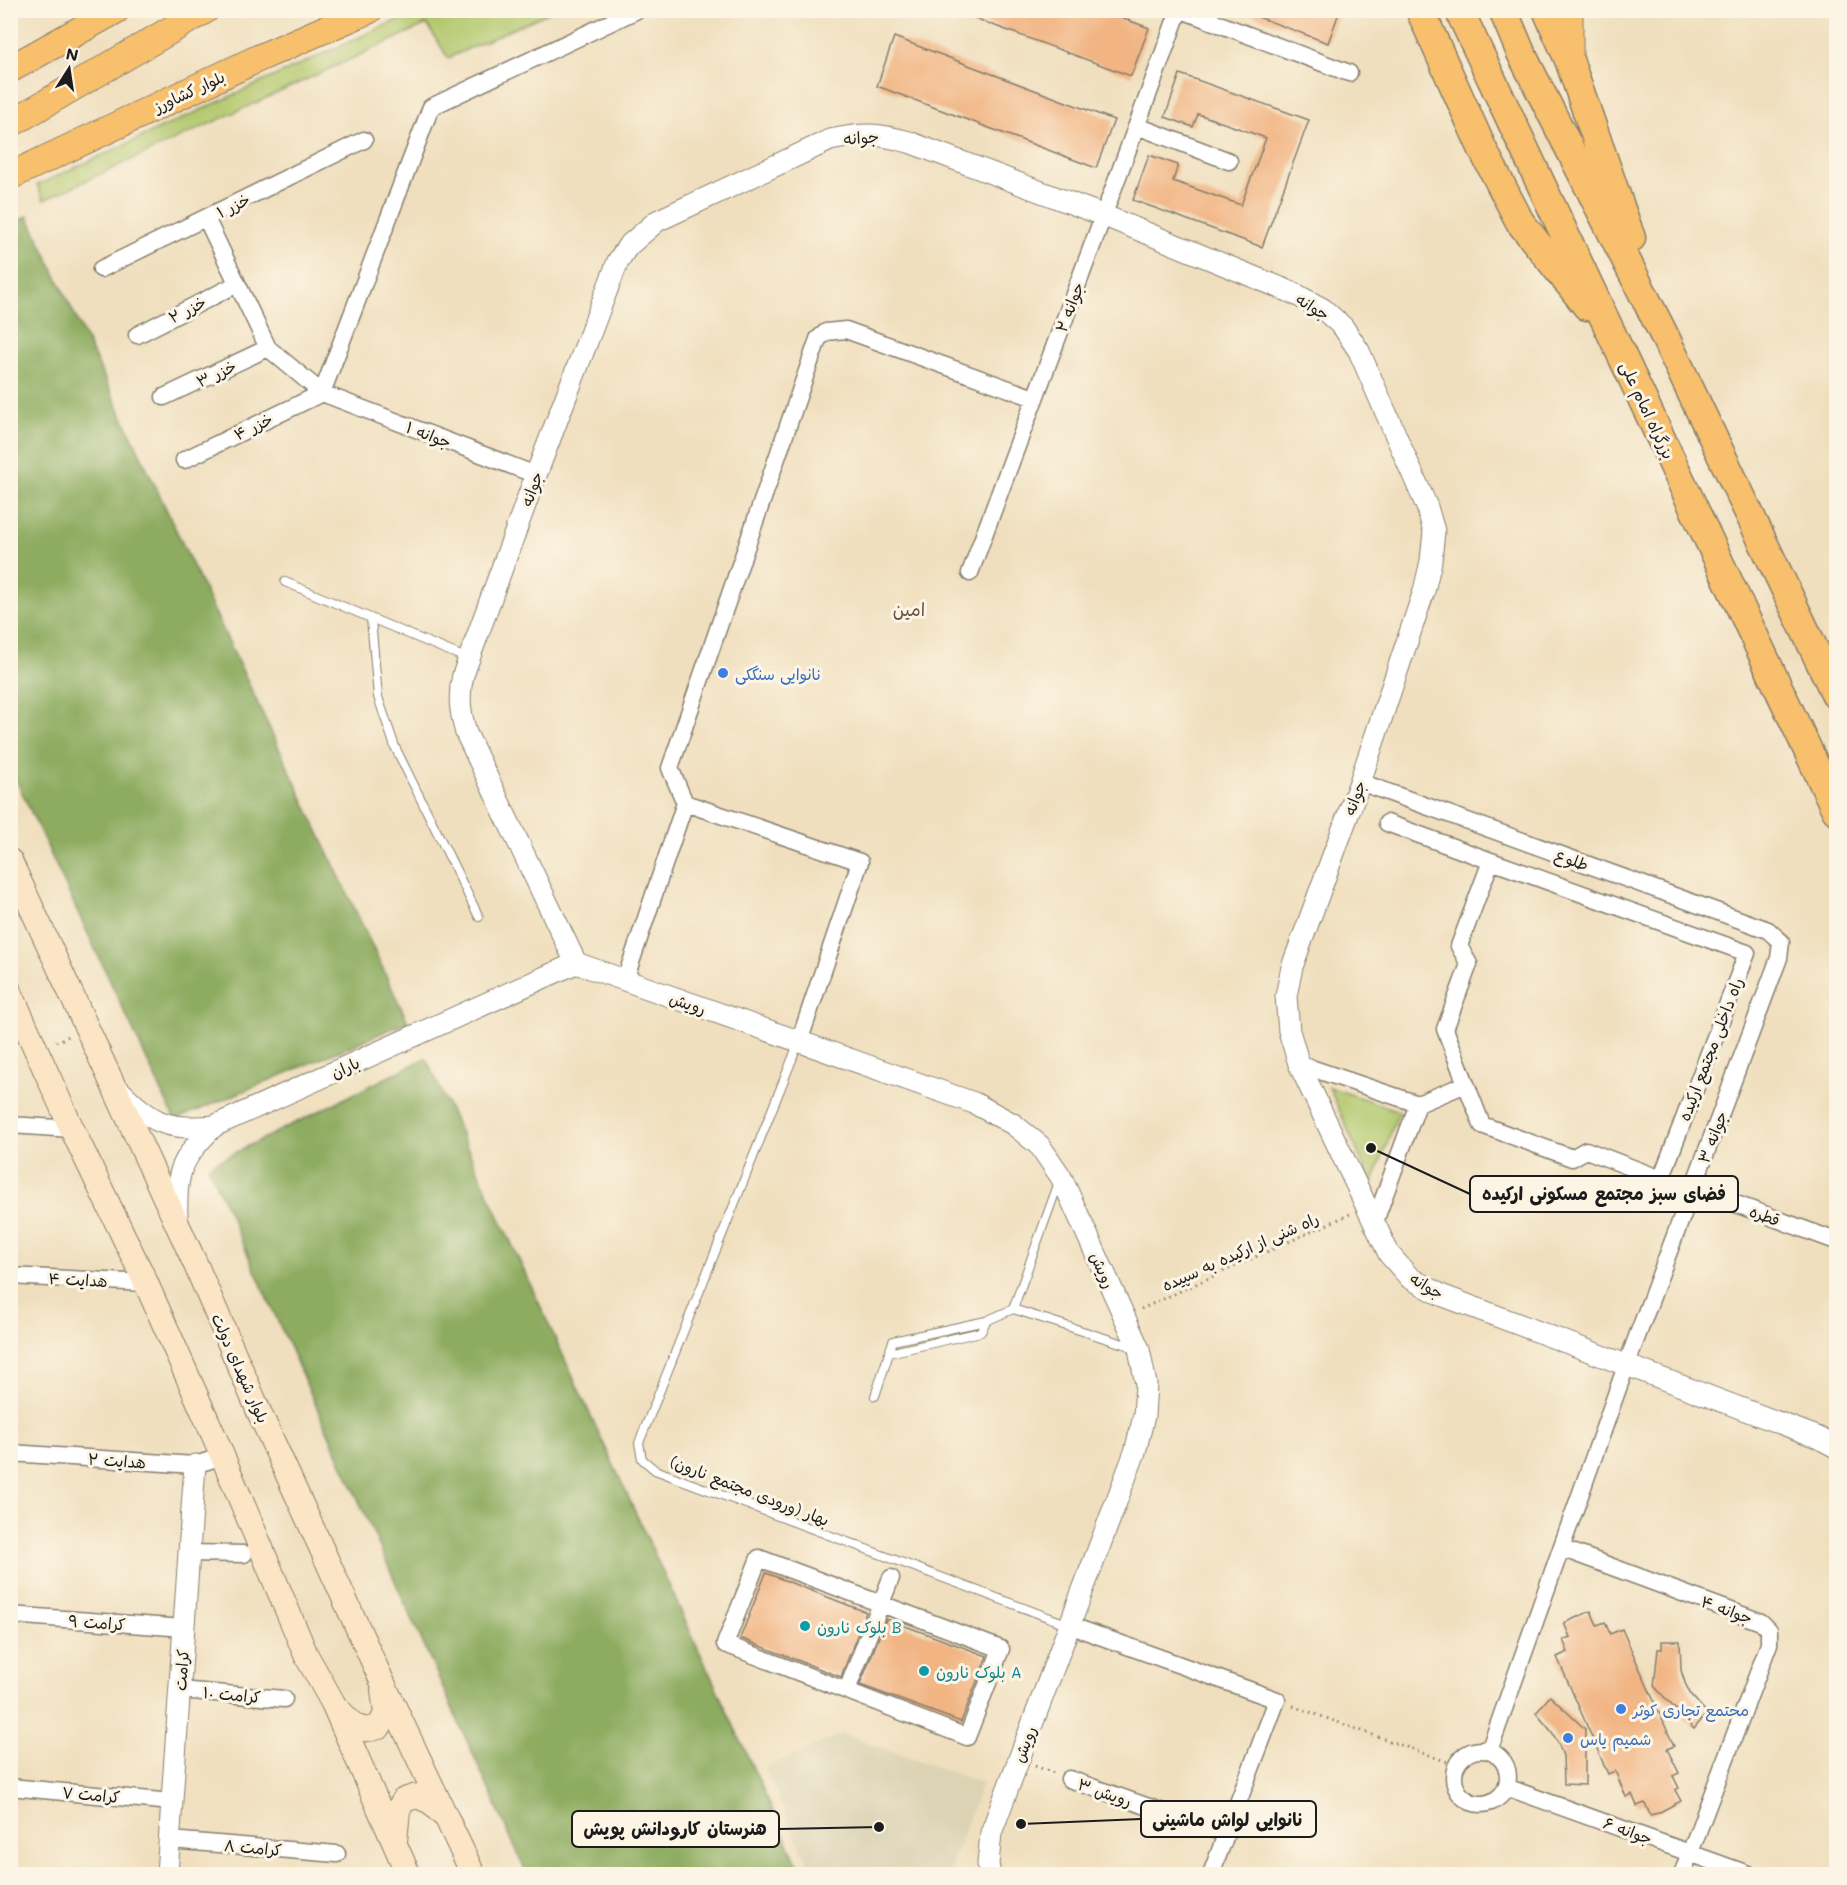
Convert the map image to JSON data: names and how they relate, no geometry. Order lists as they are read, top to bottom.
{
  "streets": {
    "highway": ["بزرگراه امام علی"],
    "main road": ["بلوار کشاورز", "بلوار شهدای دولت"],
    "street": [
      "جوانه",
      "خزر ۱",
      "جوانه ۲",
      "خزر ۲",
      "خزر ۳",
      "خزر ۴",
      "جوانه ۱",
      "طلوع",
      "رویش",
      "راه داخلی مجتمع ارکیده",
      "باران",
      "جوانه ۳",
      "قطره",
      "هدایت ۴",
      "هدایت ۲",
      "جوانه ۴",
      "کرامت ۹",
      "کرامت",
      "کرامت ۱۰",
      "رویش ۳",
      "کرامت ۷",
      "جوانه ۶",
      "کرامت ۸"
    ],
    "lane": ["بهار (ورودی مجتمع نارون)"],
    "path": ["راه شنی از ارکیده به سپیده"]
  },
  "crossings": [
    ["جوانه", "جوانه ۲"],
    ["جوانه", "جوانه ۱"],
    ["جوانه", "طلوع"],
    ["جوانه", "رویش"],
    ["جوانه", "باران"],
    ["جوانه", "جوانه ۳"],
    ["جوانه", "راه شنی از ارکیده به سپیده"],
    ["خزر ۳", "جوانه ۱"],
    ["خزر ۴", "جوانه ۱"],
    ["طلوع", "جوانه ۳"],
    ["رویش", "باران"],
    ["رویش", "راه شنی از ارکیده به سپیده"],
    ["رویش", "بهار (ورودی مجتمع نارون)"],
    ["رویش", "رویش ۳"],
    ["باران", "بلوار شهدای دولت"],
    ["جوانه ۳", "قطره"],
    ["هدایت ۲", "کرامت"],
    ["جوانه ۴", "جوانه ۶"],
    ["کرامت ۹", "کرامت"],
    ["کرامت", "کرامت ۱۰"],
    ["کرامت", "کرامت ۷"],
    ["کرامت", "کرامت ۸"]
  ],
  "districts": ["امین"],
  "places": [
    "نانوایی سنگکی",
    "فضای سبز مجتمع مسکونی ارکیده",
    "بلوک نارون B",
    "بلوک نارون A",
    "محتمع تجاری کوثر",
    "شمیم یاس",
    "نانوایی لواش ماشینی",
    "هنرستان کارودانش پویش"
  ],
  "north": "top"
}
